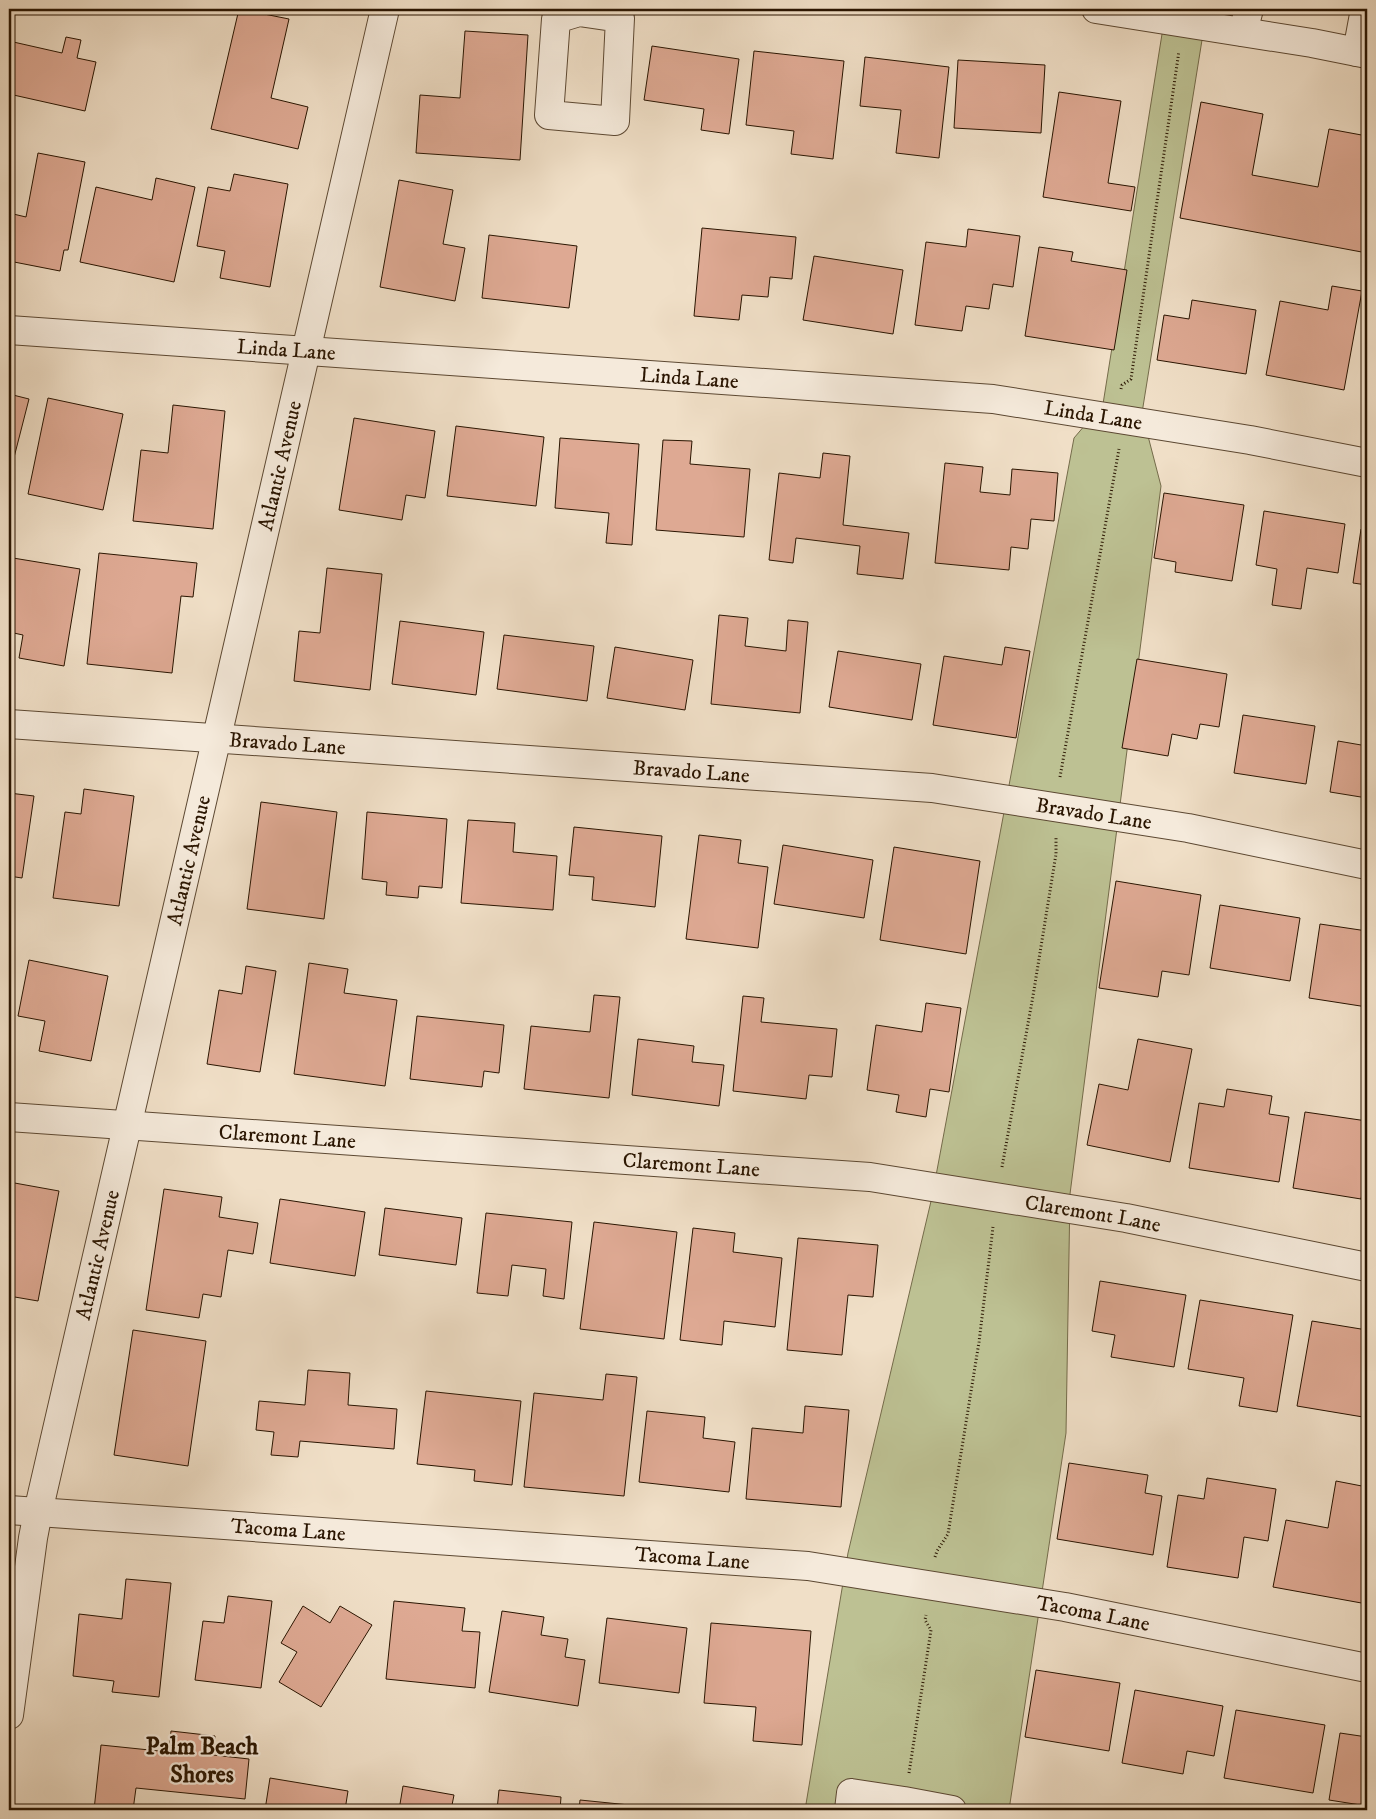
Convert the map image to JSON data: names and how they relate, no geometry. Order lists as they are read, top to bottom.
{
  "streets": {
    "street": [
      "Linda Lane",
      "Atlantic Avenue",
      "Bravado Lane",
      "Claremont Lane",
      "Tacoma Lane"
    ]
  },
  "crossings": [
    ["Linda Lane", "Atlantic Avenue"],
    ["Atlantic Avenue", "Bravado Lane"],
    ["Atlantic Avenue", "Claremont Lane"],
    ["Atlantic Avenue", "Tacoma Lane"]
  ],
  "districts": ["Palm Beach Shores"]
}
